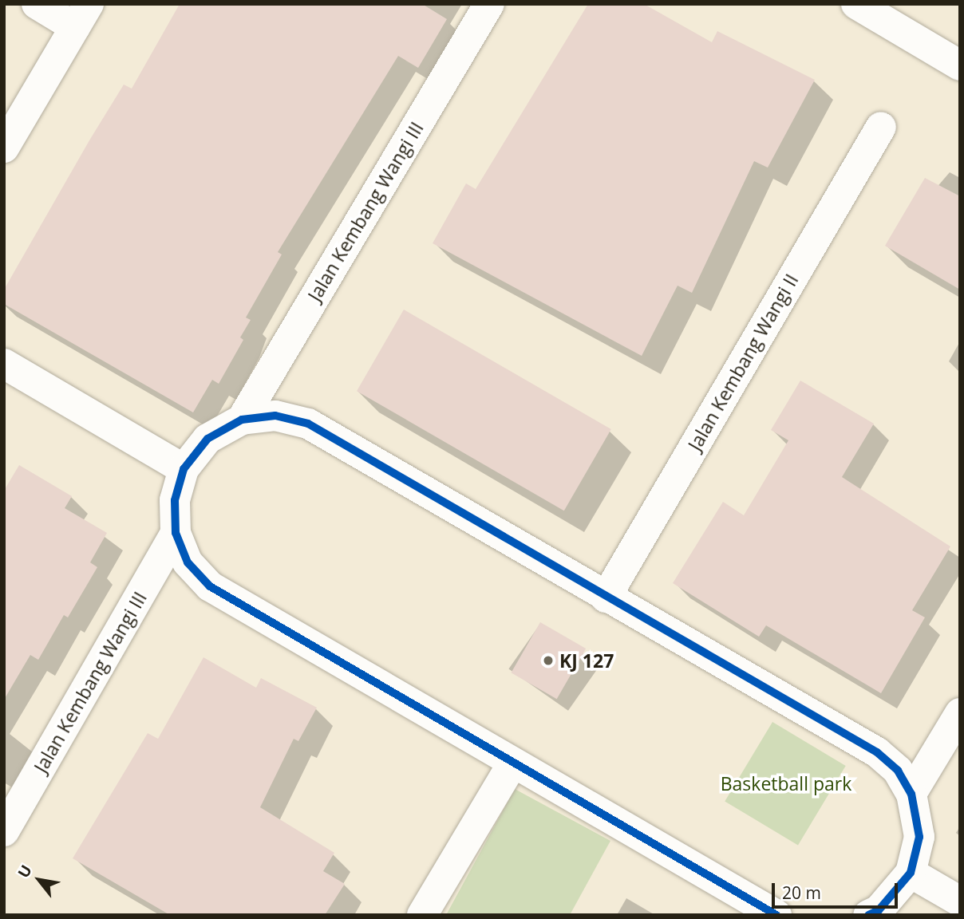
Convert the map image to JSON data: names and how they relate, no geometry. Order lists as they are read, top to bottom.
{
  "streets": {
    "street": ["Jalan Kembang Wangi III", "Jalan Kembang Wangi II"]
  },
  "parks": ["Basketball park"],
  "places": ["KJ 127"],
  "scale_bar": "20 m",
  "north": "top left"
}
